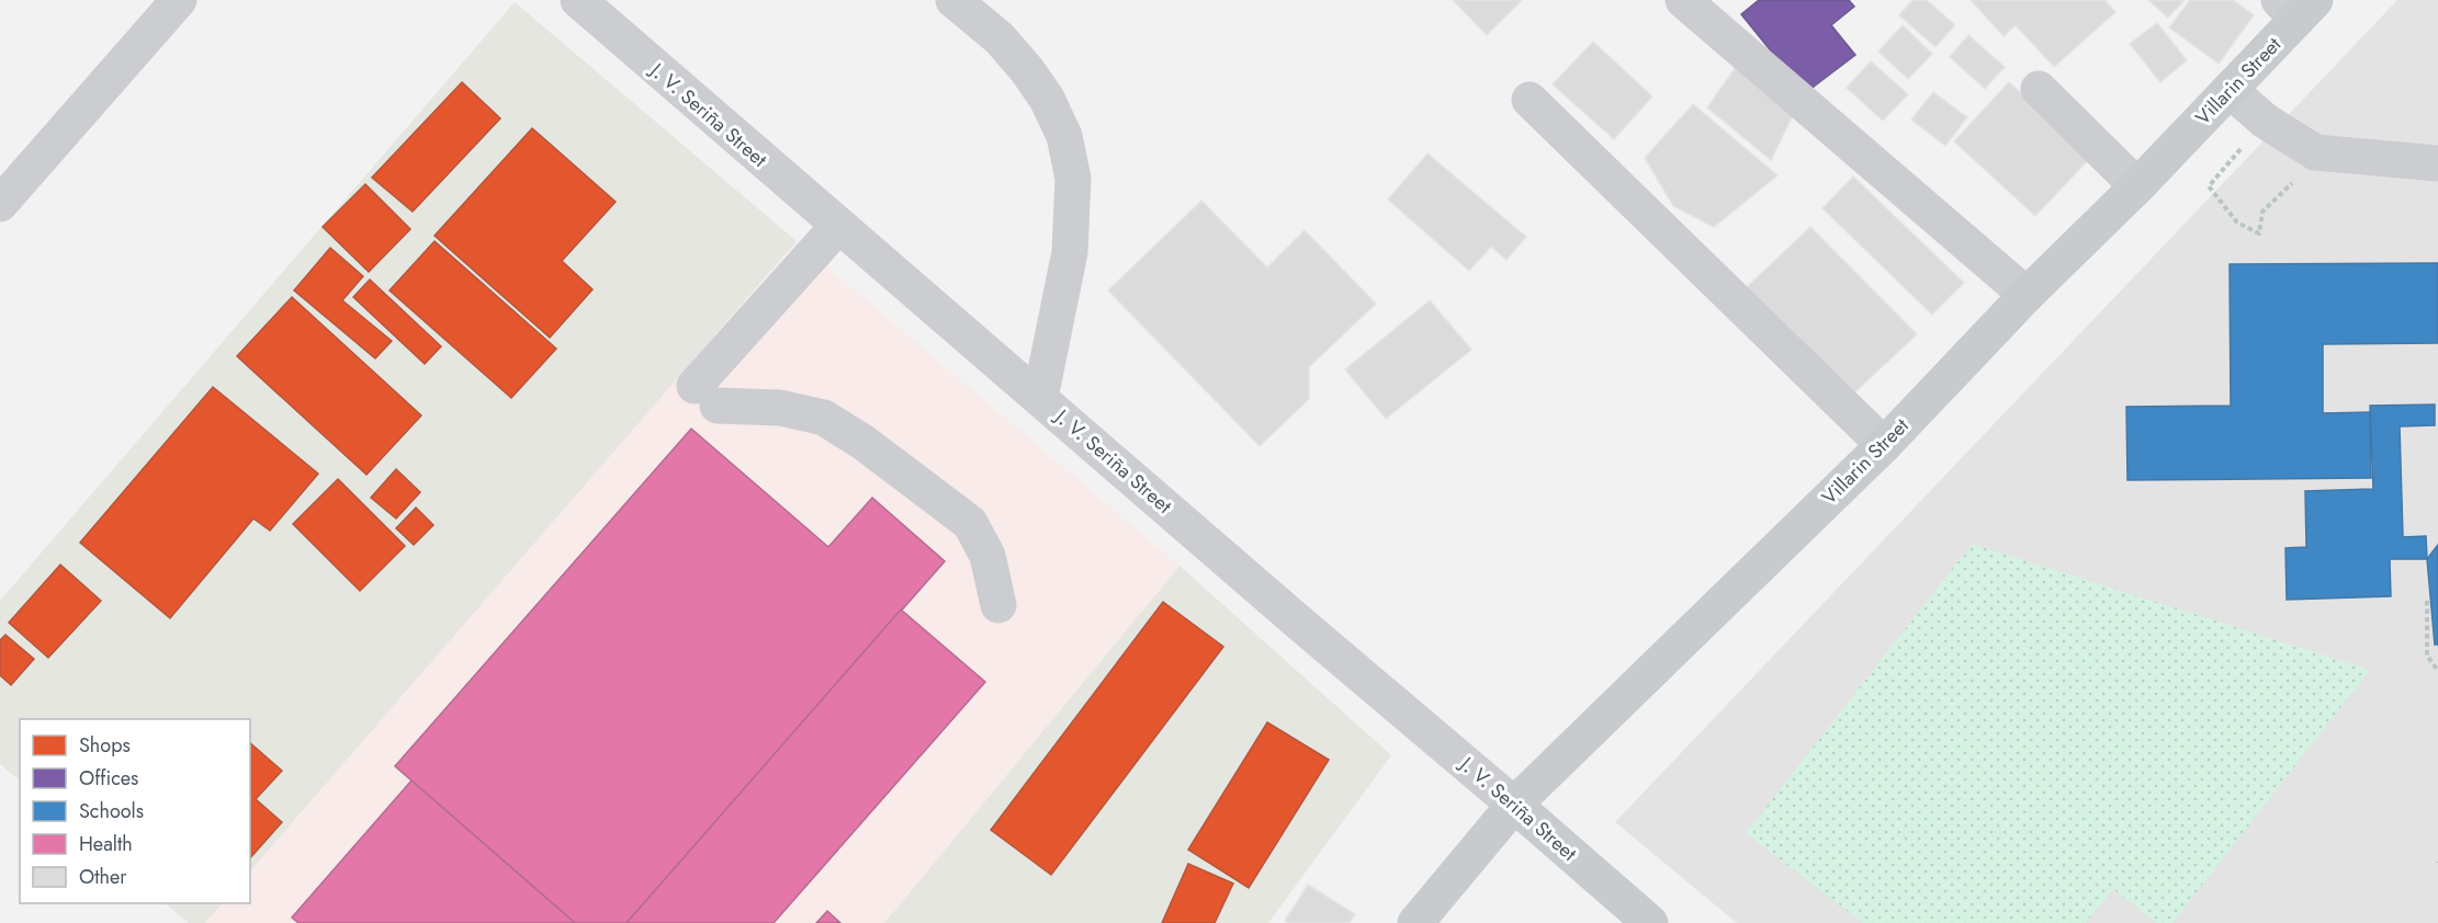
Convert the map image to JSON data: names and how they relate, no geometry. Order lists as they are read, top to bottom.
{
  "streets": {
    "main road": ["Villarin Street", "J. V. Seriña Street"]
  },
  "crossings": [
    ["Villarin Street", "J. V. Seriña Street"]
  ],
  "legend": [
    "Shops",
    "Offices",
    "Schools",
    "Health",
    "Other"
  ]
}
